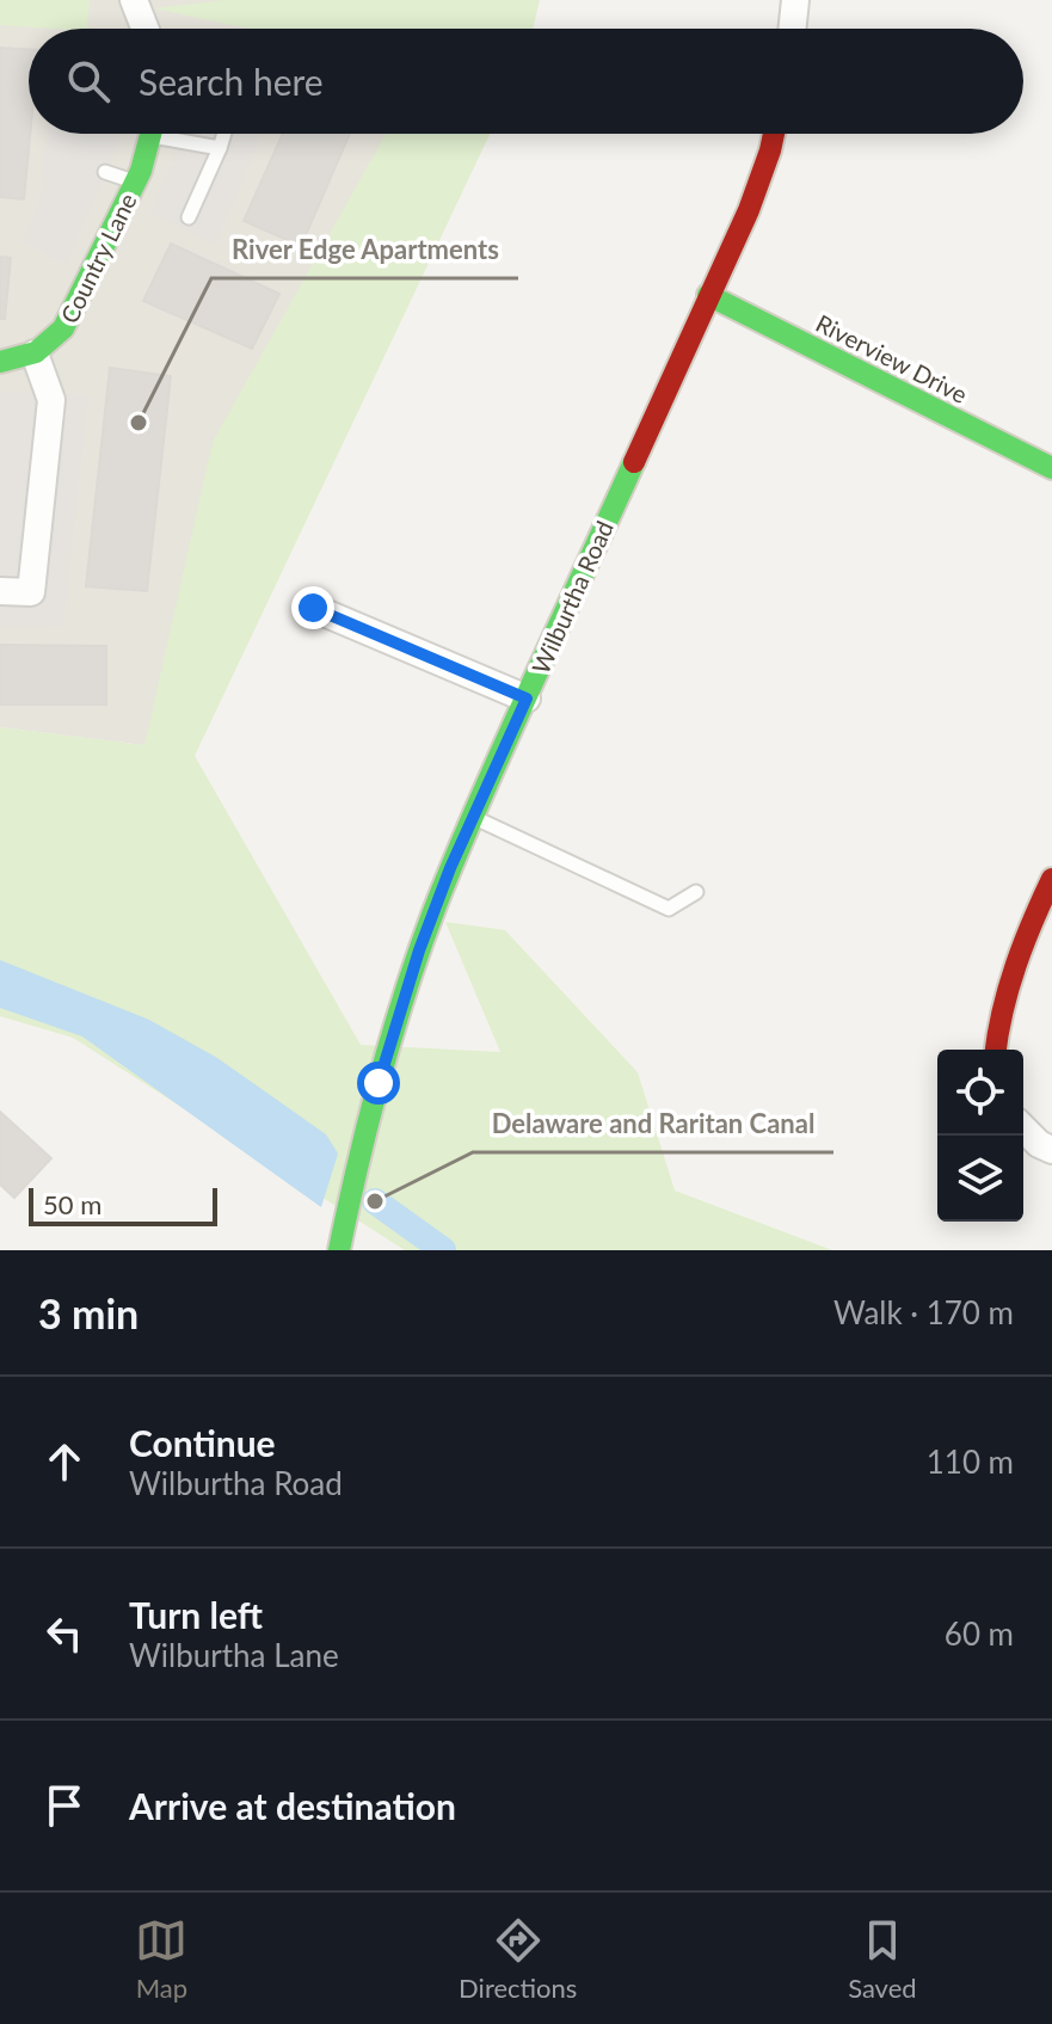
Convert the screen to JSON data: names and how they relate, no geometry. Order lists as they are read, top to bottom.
{
  "streets": {
    "street": ["Country Lane", "Riverview Drive", "Wilburtha Road"]
  },
  "crossings": [
    ["Riverview Drive", "Wilburtha Road"]
  ],
  "places": ["River Edge Apartments", "Delaware and Raritan Canal"],
  "scale_bar": "50 m",
  "page": {
    "search": "Search here",
    "scale": "50 m",
    "heading": ["3 min", "Walk · 170 m"],
    "list": [
      ["Continue", "Wilburtha Road", "110 m"],
      ["Turn left", "Wilburtha Lane", "60 m"],
      "Arrive at destination"
    ],
    "nav": ["Map", "Directions", "Saved"]
  }
}
